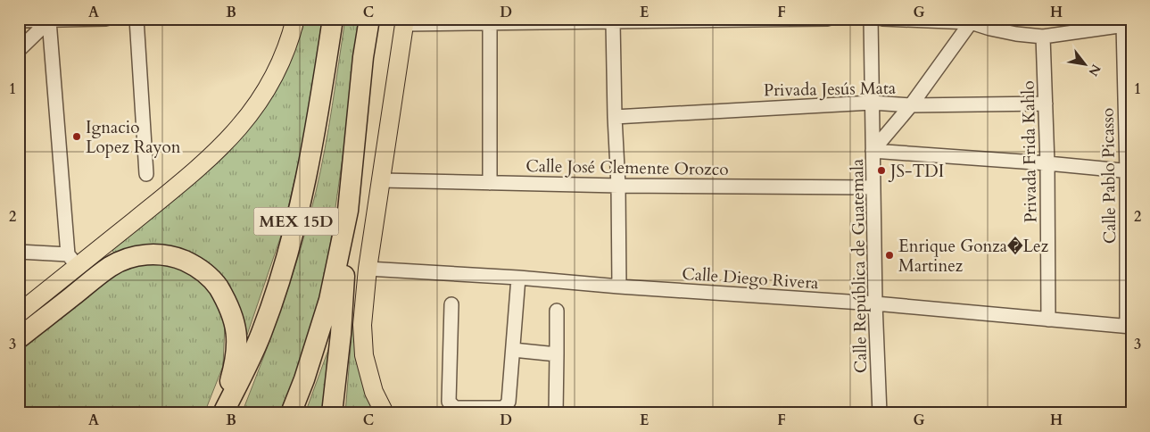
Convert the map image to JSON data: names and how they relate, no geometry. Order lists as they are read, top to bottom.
{
  "streets": {
    "highway": ["MEX 15D"],
    "street": [
      "Privada Jesús Mata",
      "Privada Frida Kahlo",
      "Calle José Clemente Orozco",
      "Calle Pablo Picasso",
      "Calle República de Guatemala",
      "Calle Diego Rivera"
    ]
  },
  "crossings": [
    ["Privada Jesús Mata", "Privada Frida Kahlo"],
    ["Privada Jesús Mata", "Calle República de Guatemala"],
    ["Privada Frida Kahlo", "Calle Diego Rivera"],
    ["Calle José Clemente Orozco", "Calle República de Guatemala"],
    ["Calle Pablo Picasso", "Calle Diego Rivera"],
    ["Calle República de Guatemala", "Calle Diego Rivera"]
  ],
  "places": ["Ignacio Lopez Rayon", "JS-TDI", "Enrique Gonza�Lez Martinez"],
  "north": "bottom right",
  "grid": {
    "columns": [
      "A",
      "B",
      "C",
      "D",
      "E",
      "F",
      "G",
      "H"
    ],
    "rows": ["1", "2", "3"]
  }
}
